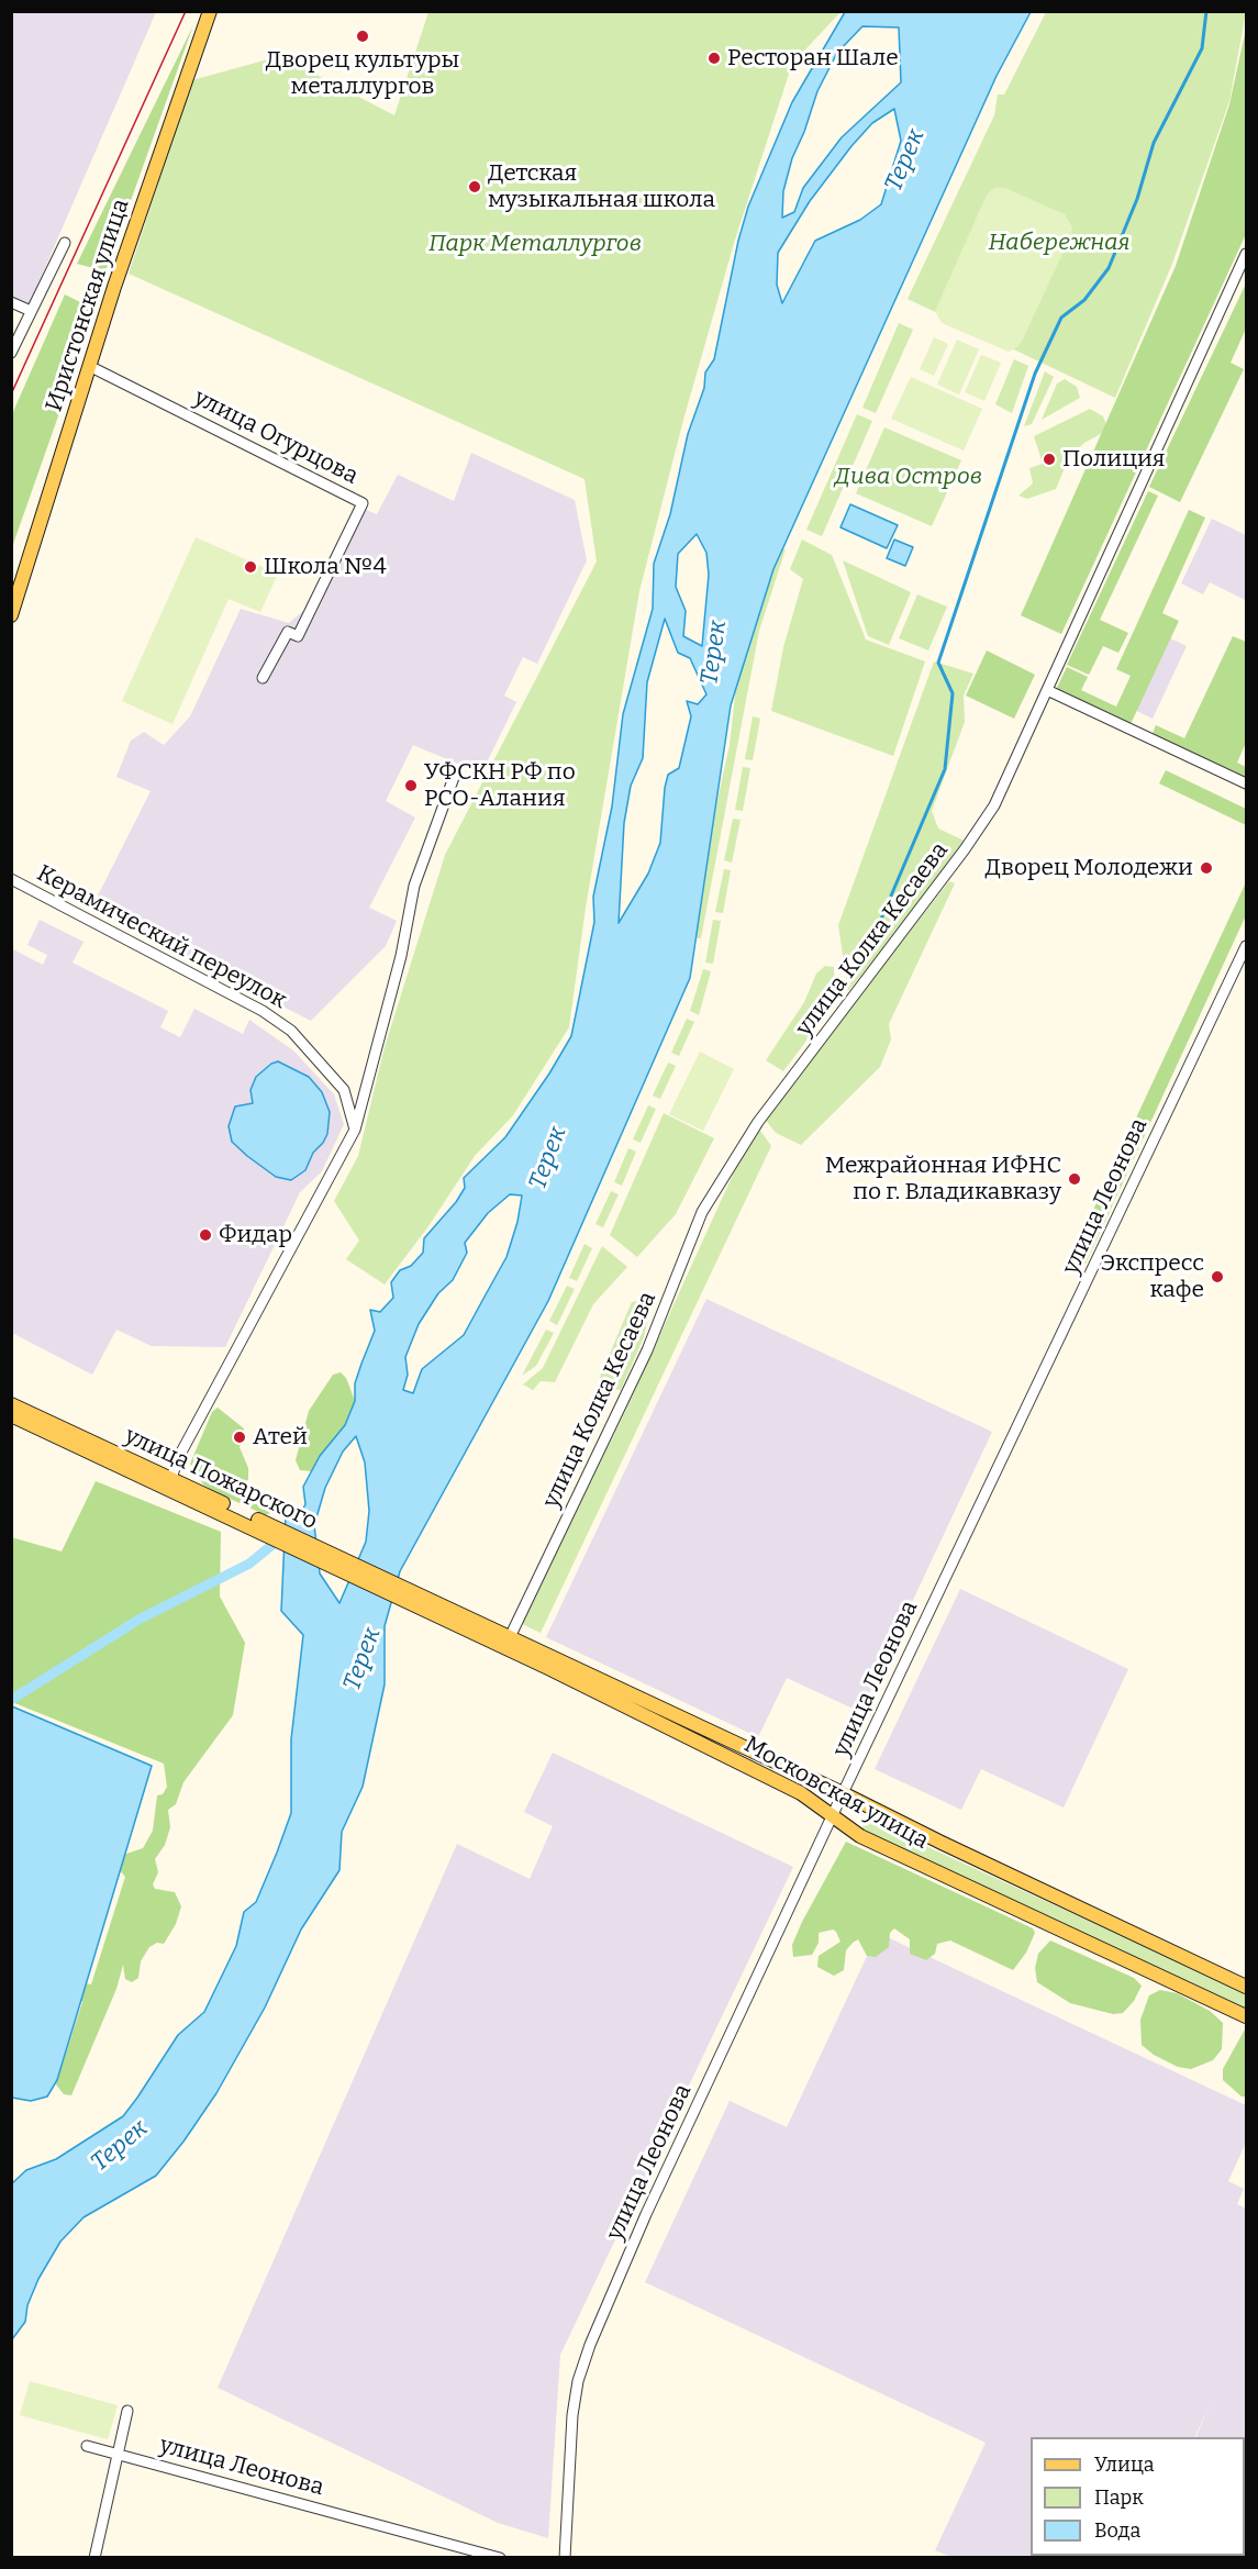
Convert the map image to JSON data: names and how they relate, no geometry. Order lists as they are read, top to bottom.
{
  "streets": {
    "main road": ["Иристонская улица", "улица Пожарского", "Московская улица"],
    "street": [
      "улица Огурцова",
      "Керамический переулок",
      "улица Колка Кесаева",
      "улица Леонова"
    ]
  },
  "crossings": [
    ["Иристонская улица", "улица Огурцова"],
    ["улица Колка Кесаева", "Московская улица"],
    ["улица Леонова", "Московская улица"],
    ["улица Пожарского", "Московская улица"]
  ],
  "water": ["Терек"],
  "parks": ["Набережная", "Парк Металлургов", "Дива Остров"],
  "places": [
    "Дворец культуры металлургов",
    "Ресторан Шале",
    "Детская музыкальная школа",
    "Полиция",
    "Школа №4",
    "УФСКН РФ по РСО-Алания",
    "Дворец Молодежи",
    "Межрайонная ИФНС по г. Владикавказу",
    "Фидар",
    "Экспресс кафе",
    "Атей"
  ],
  "legend": ["Улица", "Парк", "Вода"]
}
